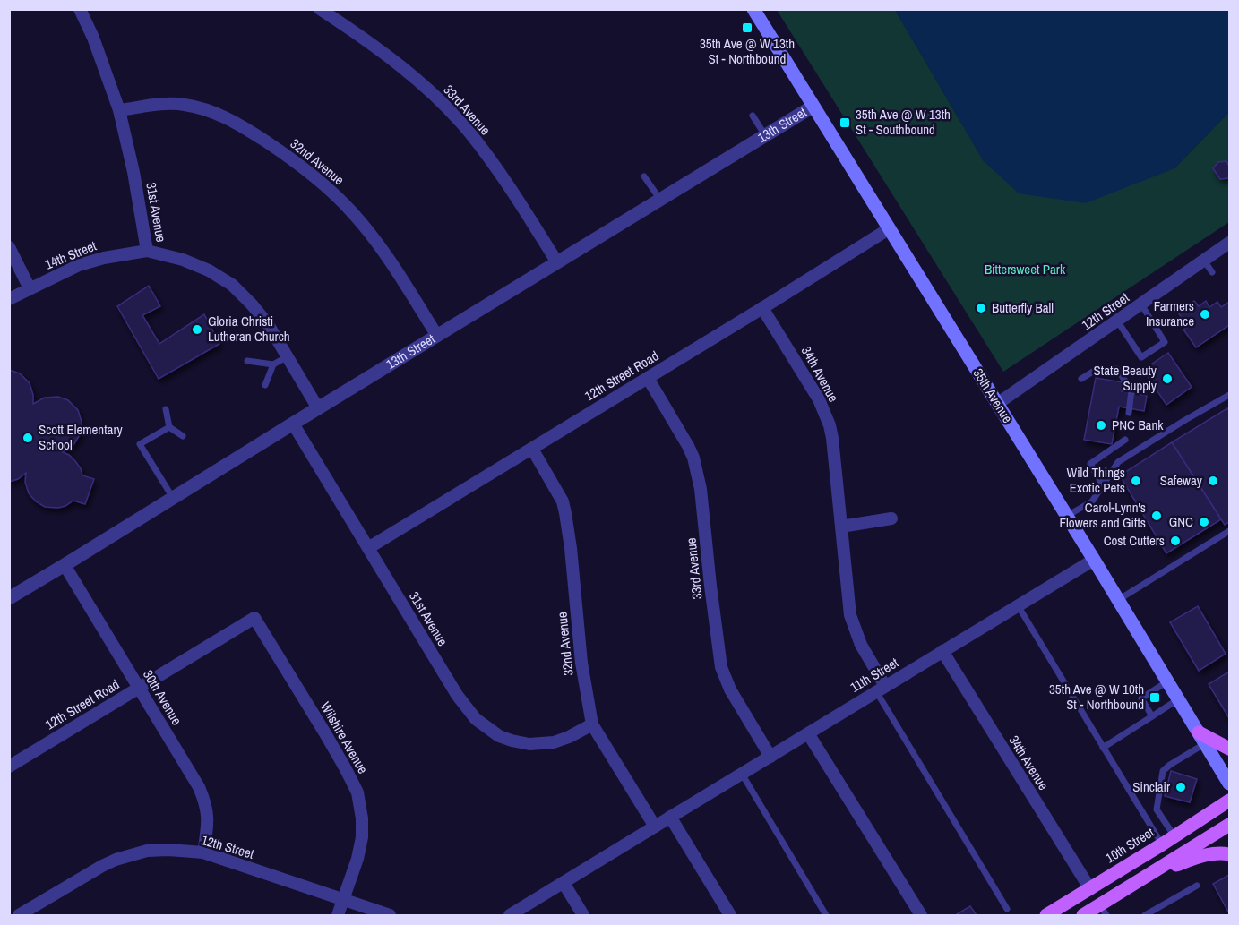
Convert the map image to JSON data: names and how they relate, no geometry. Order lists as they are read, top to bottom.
{
  "streets": {
    "main road": ["35th Avenue", "10th Street"],
    "street": [
      "33rd Avenue",
      "13th Street",
      "32nd Avenue",
      "31st Avenue",
      "14th Street",
      "12th Street",
      "34th Avenue",
      "12th Street Road",
      "11th Street",
      "30th Avenue",
      "Wilshire Avenue"
    ]
  },
  "crossings": [
    ["33rd Avenue", "13th Street"],
    ["33rd Avenue", "12th Street Road"],
    ["33rd Avenue", "11th Street"],
    ["13th Street", "32nd Avenue"],
    ["13th Street", "31st Avenue"],
    ["13th Street", "35th Avenue"],
    ["13th Street", "30th Avenue"],
    ["32nd Avenue", "31st Avenue"],
    ["32nd Avenue", "12th Street Road"],
    ["32nd Avenue", "11th Street"],
    ["31st Avenue", "14th Street"],
    ["31st Avenue", "12th Street Road"],
    ["12th Street", "35th Avenue"],
    ["12th Street", "30th Avenue"],
    ["12th Street", "Wilshire Avenue"],
    ["34th Avenue", "12th Street Road"],
    ["34th Avenue", "11th Street"],
    ["34th Avenue", "10th Street"],
    ["12th Street Road", "35th Avenue"],
    ["12th Street Road", "30th Avenue"],
    ["12th Street Road", "Wilshire Avenue"],
    ["35th Avenue", "11th Street"]
  ],
  "parks": ["Bittersweet Park"],
  "places": {
    "transit": ["35th Ave @ W 13th St - Northbound", "35th Ave @ W 13th St - Southbound", "35th Ave @ W 10th St - Northbound"],
    "other": [
      "Butterfly Ball",
      "Farmers Insurance",
      "Gloria Christi Lutheran Church",
      "State Beauty Supply",
      "PNC Bank",
      "Scott Elementary School",
      "Wild Things Exotic Pets",
      "Safeway",
      "Carol-Lynn's Flowers and Gifts",
      "GNC",
      "Cost Cutters",
      "Sinclair"
    ]
  }
}
